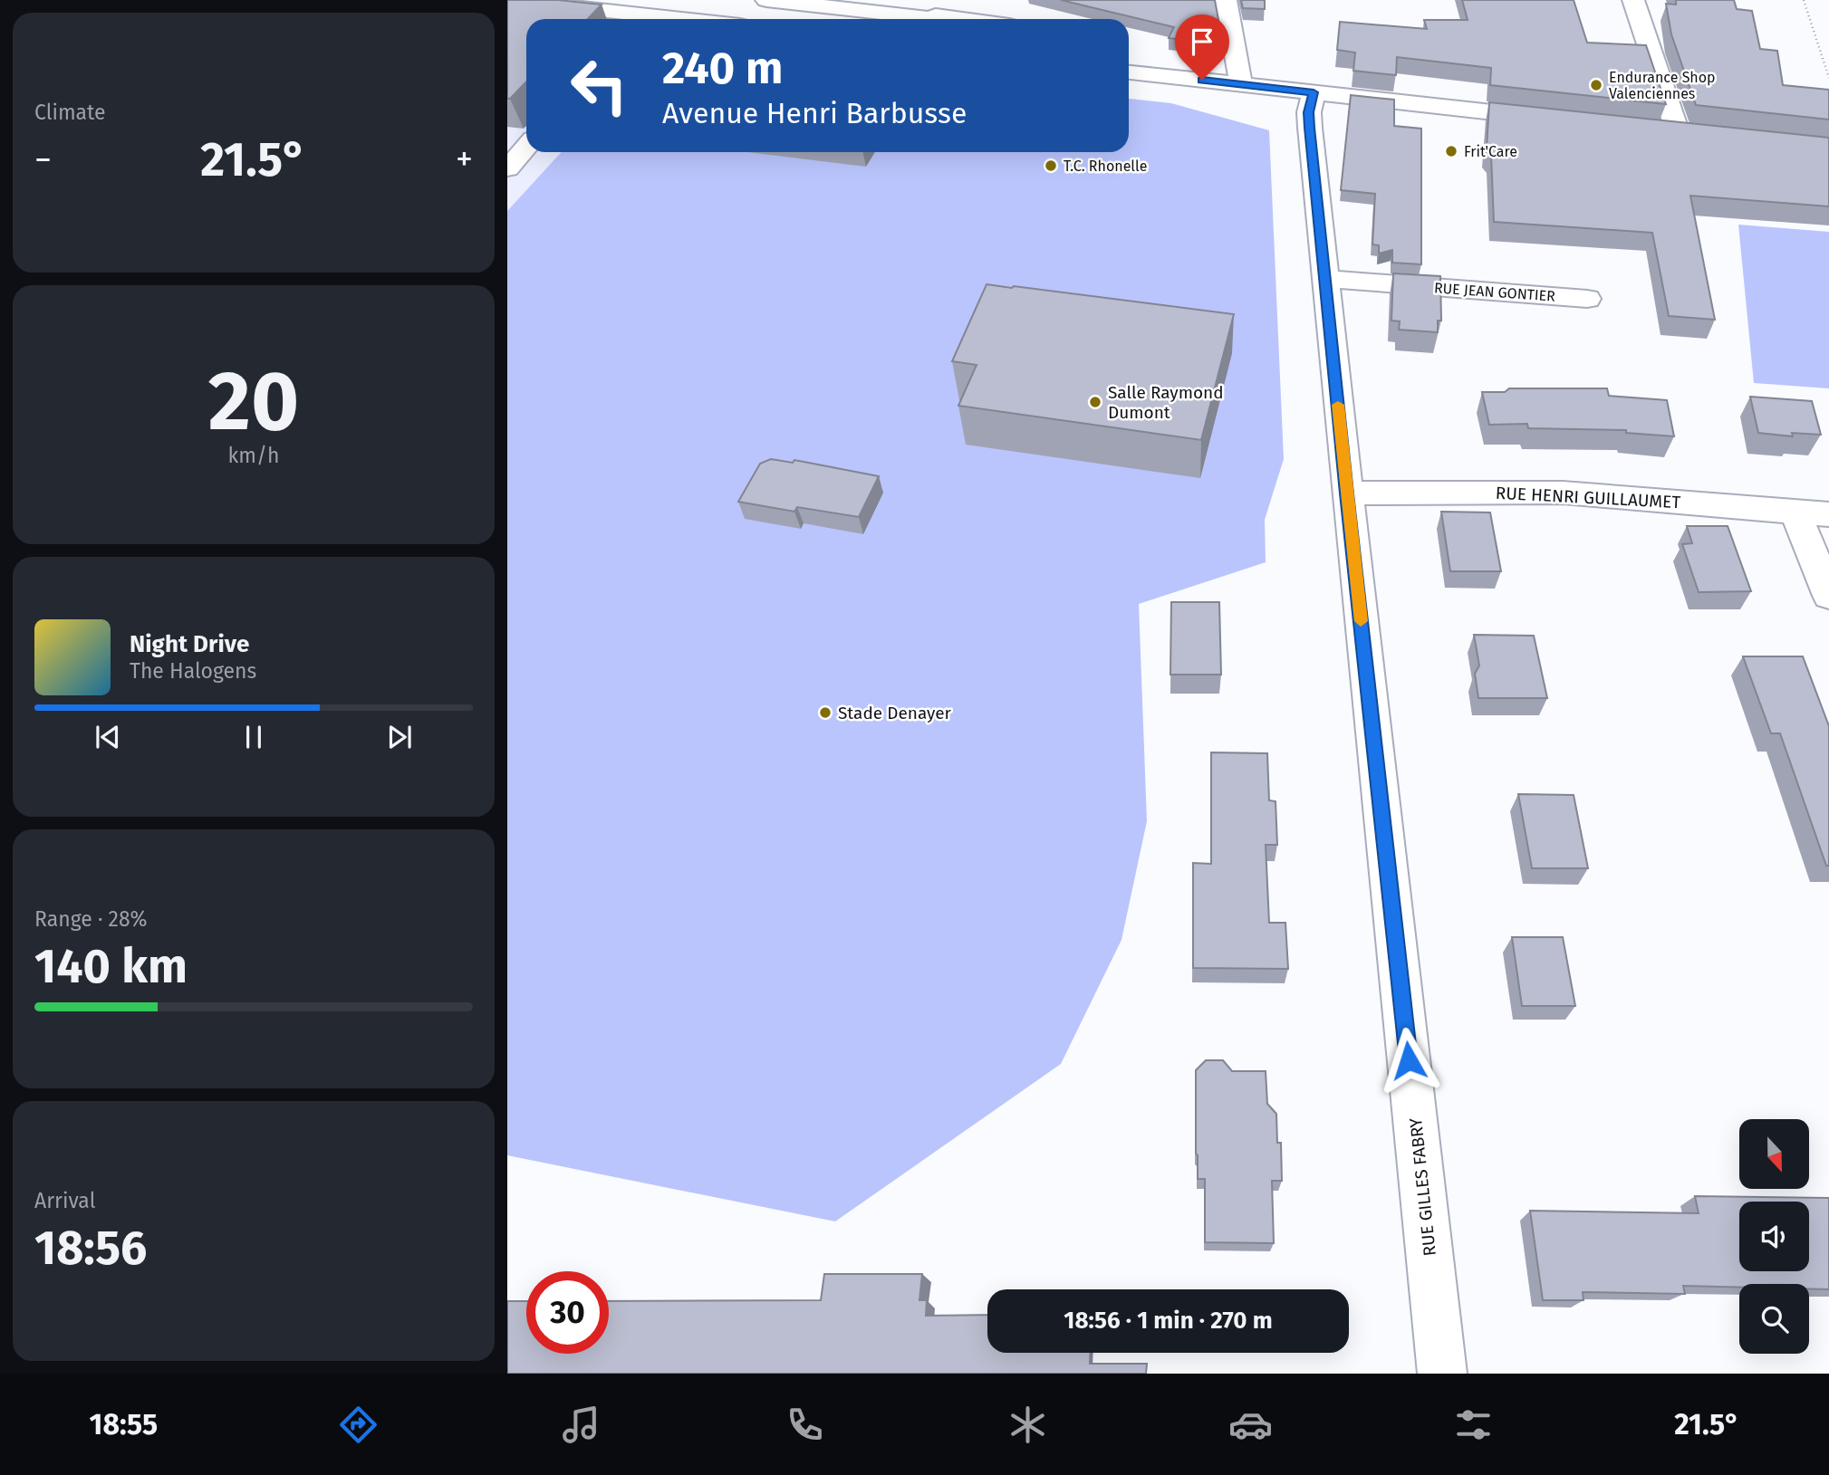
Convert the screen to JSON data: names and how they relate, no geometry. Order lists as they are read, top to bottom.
{
  "streets": {
    "street": ["RUE JEAN GONTIER", "RUE HENRI GUILLAUMET", "RUE GILLES FABRY"]
  },
  "crossings": [
    ["RUE JEAN GONTIER", "RUE GILLES FABRY"],
    ["RUE HENRI GUILLAUMET", "RUE GILLES FABRY"]
  ],
  "places": [
    "Endurance Shop Valenciennes",
    "Frit'Care",
    "T.C. Rhonelle",
    "Salle Raymond Dumont",
    "Stade Denayer"
  ],
  "north": "bottom",
  "page": {
    "tile": [
      "Climate",
      ["20", "km/h"],
      ["Range · 28%", "140 km"],
      ["Arrival", "18:56"]
    ],
    "turn": ["240 m", "Avenue Henri Barbusse"],
    "heat": ["−", "21.5°", "+"],
    "song": ["Night Drive", "The Halogens"],
    "limit": "30",
    "trip": "18:56 · 1 min · 270 m",
    "tabs": ["18:55", "21.5°"]
  }
}
